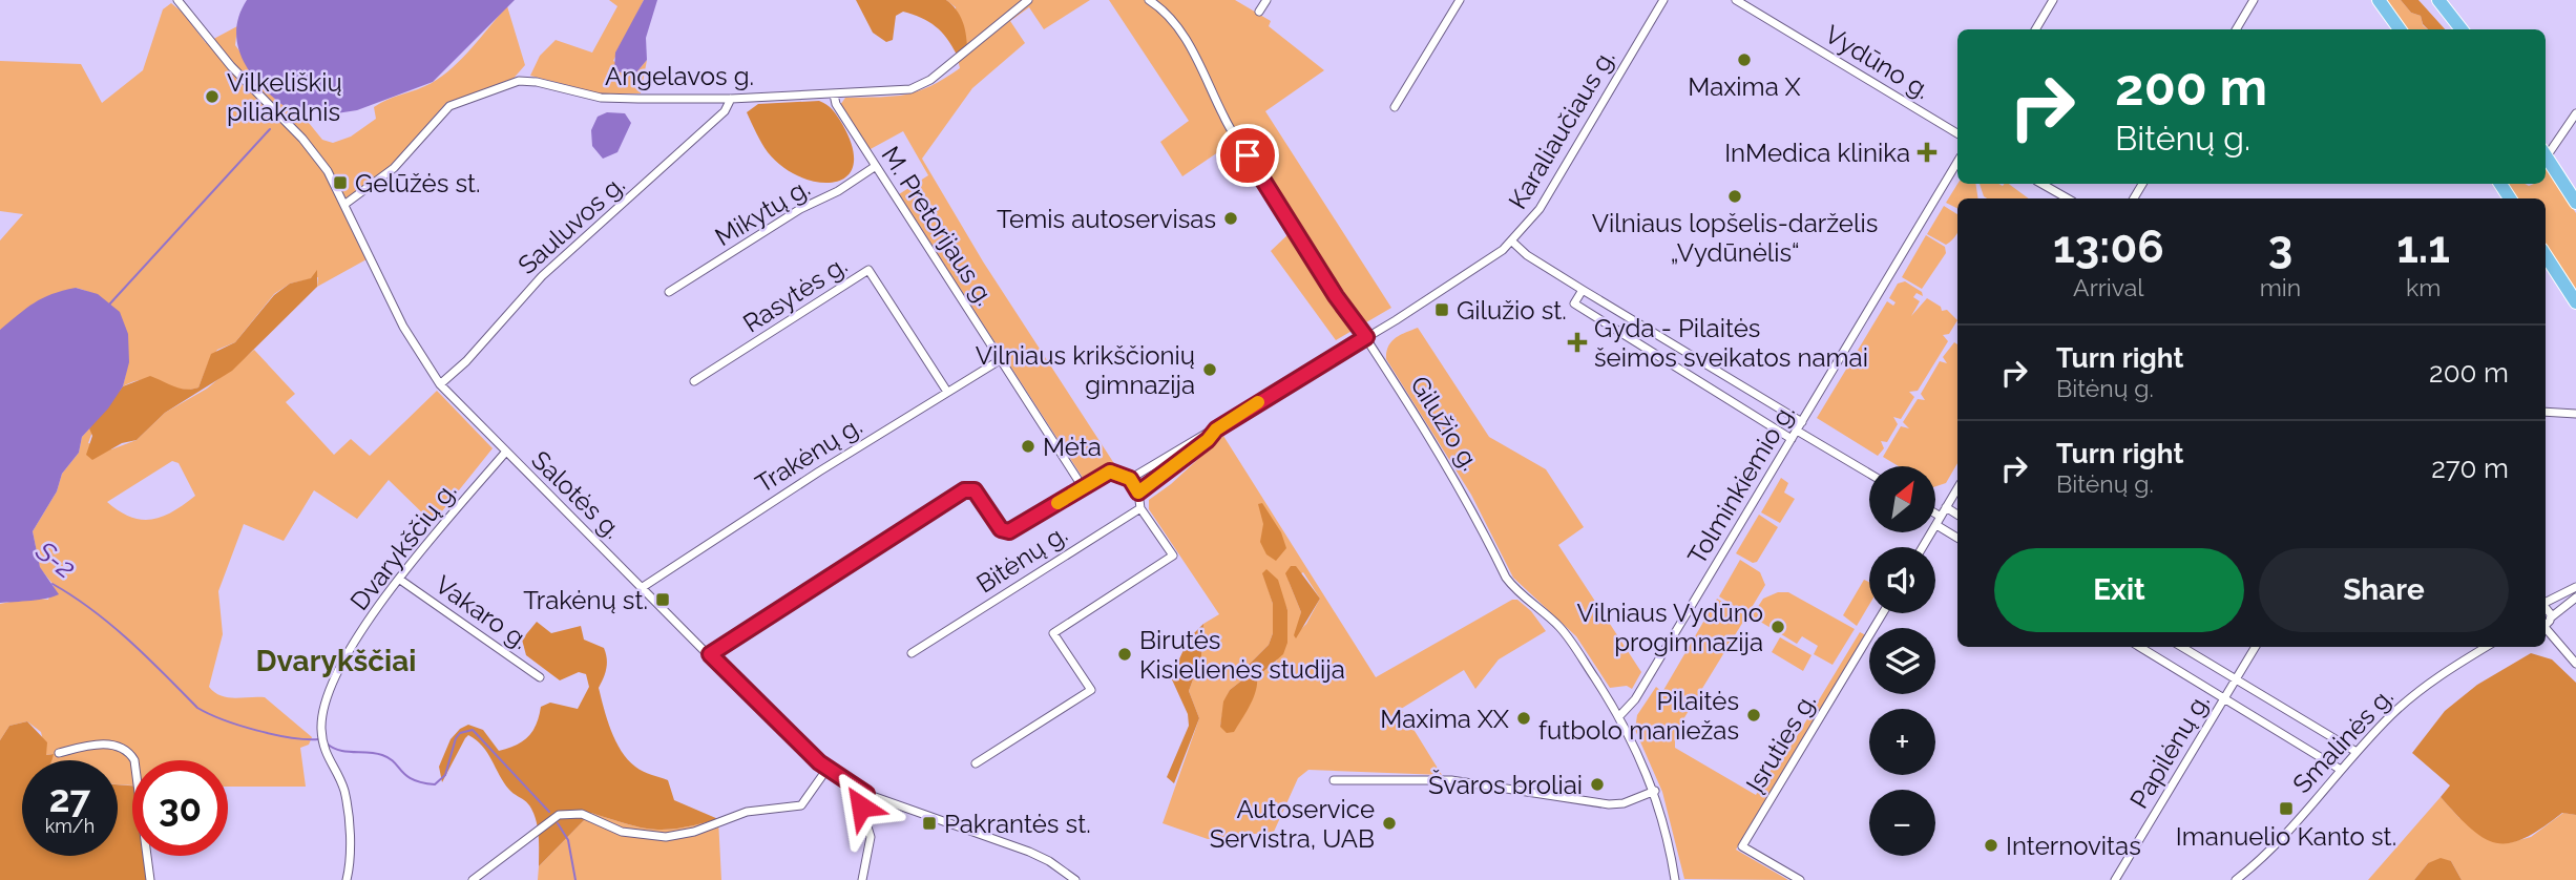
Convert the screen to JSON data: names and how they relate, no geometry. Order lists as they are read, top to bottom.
{
  "streets": {
    "street": [
      "Vydūno g.",
      "Angelavos g.",
      "Karaliaučiaus g.",
      "Mikytų g.",
      "Sauluvos g.",
      "M. Pretorijaus g.",
      "Rasytės g.",
      "Gilužio g.",
      "Trakėnų g.",
      "Tolminkiemio g.",
      "Salotės g.",
      "Dvarykščių g.",
      "Bitėnų g.",
      "Vakaro g.",
      "Smalinės g.",
      "Įsruties g.",
      "Papilėnų g."
    ]
  },
  "crossings": [
    ["Angelavos g.", "Sauluvos g."],
    ["Angelavos g.", "M. Pretorijaus g."],
    ["Angelavos g.", "Salotės g."],
    ["Karaliaučiaus g.", "Gilužio g."],
    ["Karaliaučiaus g.", "Bitėnų g."],
    ["Mikytų g.", "M. Pretorijaus g."],
    ["Sauluvos g.", "Salotės g."],
    ["M. Pretorijaus g.", "Trakėnų g."],
    ["M. Pretorijaus g.", "Bitėnų g."],
    ["Rasytės g.", "Trakėnų g."],
    ["Gilužio g.", "Tolminkiemio g."],
    ["Gilužio g.", "Bitėnų g."],
    ["Trakėnų g.", "Salotės g."],
    ["Salotės g.", "Dvarykščių g."],
    ["Salotės g.", "Bitėnų g."],
    ["Dvarykščių g.", "Vakaro g."]
  ],
  "districts": ["Dvarykščiai"],
  "water": ["S-2"],
  "places": {
    "other": [
      "Maxima X",
      "Vilkeliškių piliakalnis",
      "Vilniaus lopšelis-darželis „Vydūnėlis“",
      "Temis autoservisas",
      "Vilniaus krikščionių gimnazija",
      "Mėta",
      "Vilniaus Vydūno progimnazija",
      "Birutės Kisielienės studija",
      "Pilaitės futbolo maniežas",
      "Maxima XX",
      "Švaros broliai",
      "Autoservice Servistra, UAB",
      "Internovitas"
    ],
    "health": ["InMedica klinika", "Gyda - Pilaitės šeimos sveikatos namai"],
    "transit": [
      "Gelūžės st.",
      "Gilužio st.",
      "Trakėnų st.",
      "Imanuelio Kanto st.",
      "Pakrantės st."
    ]
  },
  "north": "top right",
  "page": {
    "turn": ["200 m", "Bitėnų g."],
    "eta": [
      "13:06",
      "Arrival",
      "3",
      "min",
      "1.1",
      "km"
    ],
    "list": [
      {
        "name": "Turn right",
        "note": "Bitėnų g.",
        "value": "200 m"
      },
      {
        "name": "Turn right",
        "note": "Bitėnų g.",
        "value": "270 m"
      }
    ],
    "map_buttons": ["+", "−"],
    "buttons": ["Exit", "Share"],
    "speed": "27 km/h",
    "limit": "30"
  }
}
